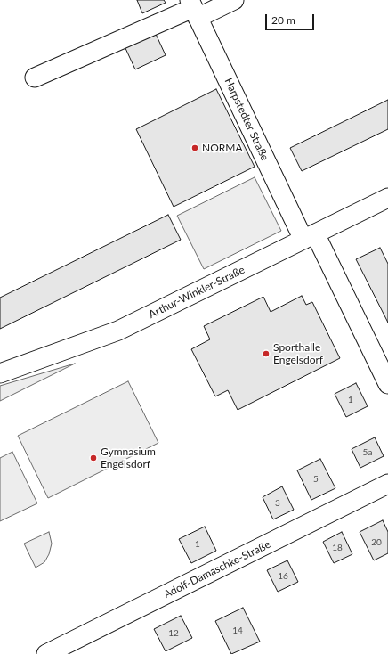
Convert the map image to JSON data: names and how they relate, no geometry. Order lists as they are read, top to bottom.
{
  "streets": {
    "street": ["Harpstedter Straße", "Arthur-Winkler-Straße", "Adolf-Damaschke-Straße"]
  },
  "crossings": [
    ["Harpstedter Straße", "Arthur-Winkler-Straße"]
  ],
  "places": ["NORMA", "Sporthalle Engelsdorf", "Gymnasium Engelsdorf"],
  "house_numbers": [
    "1",
    "5a",
    "5",
    "3",
    "20",
    "1",
    "18",
    "16",
    "14",
    "12"
  ],
  "scale_bar": "20 m"
}
